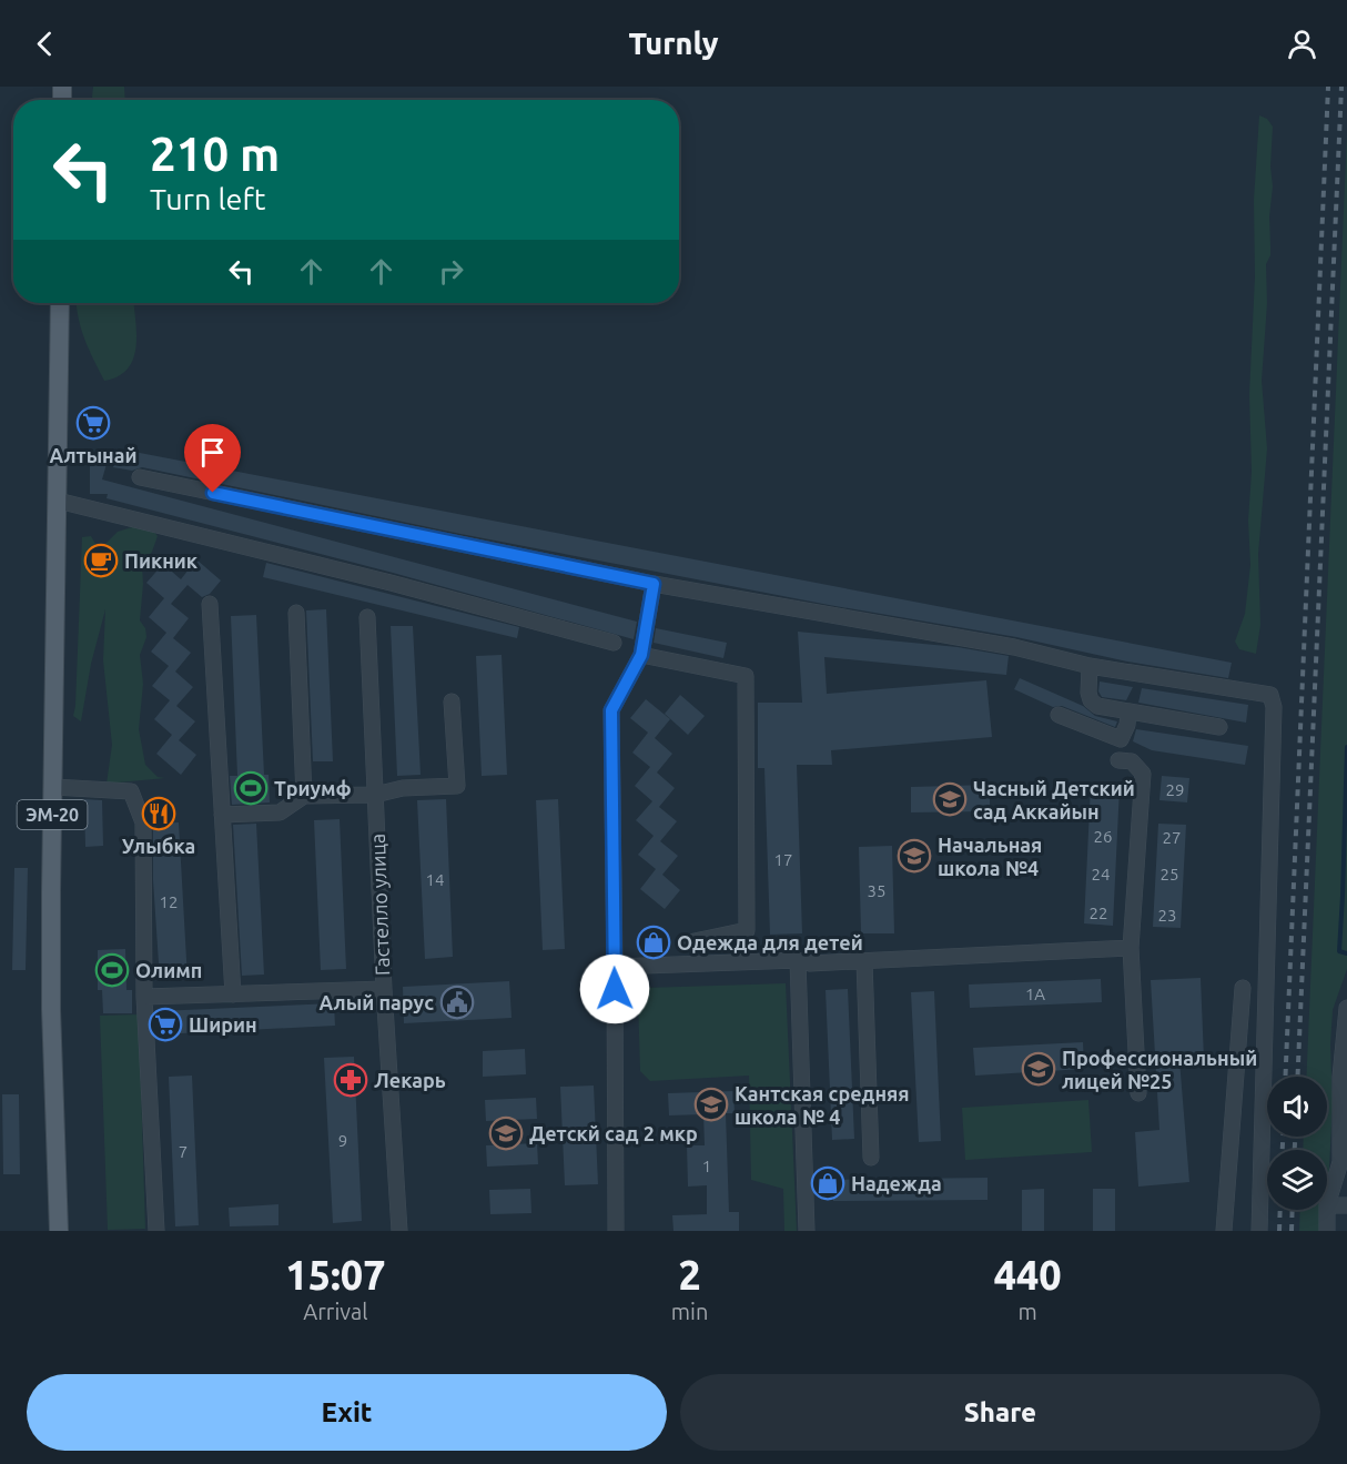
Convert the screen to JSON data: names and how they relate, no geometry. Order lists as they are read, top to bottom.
{
  "streets": {
    "main road": ["ЭМ-20"],
    "street": ["Гастелло улица"]
  },
  "places": {
    "supermarket": ["Алтынай", "Ширин"],
    "cafe": ["Пикник"],
    "sports": ["Триумф", "Олимп"],
    "school or university": [
      "Часный Детский сад Аккайын",
      "Начальная школа №4",
      "Профессиональный лицей №25",
      "Кантская средняя школа № 4",
      "Детскй сад 2 мкр"
    ],
    "restaurant": ["Улыбка"],
    "shop": ["Одежда для детей", "Надежда"],
    "public building": ["Алый парус"],
    "pharmacy": ["Лекарь"]
  },
  "house_numbers": [
    "29",
    "26",
    "27",
    "17",
    "24",
    "25",
    "14",
    "35",
    "12",
    "22",
    "23",
    "1А",
    "9",
    "7",
    "1"
  ],
  "page": {
    "header": "Turnly",
    "turn": ["210 m", "Turn left"],
    "eta": [
      "15:07",
      "Arrival",
      "2",
      "min",
      "440",
      "m"
    ],
    "buttons": ["Exit", "Share"]
  }
}
